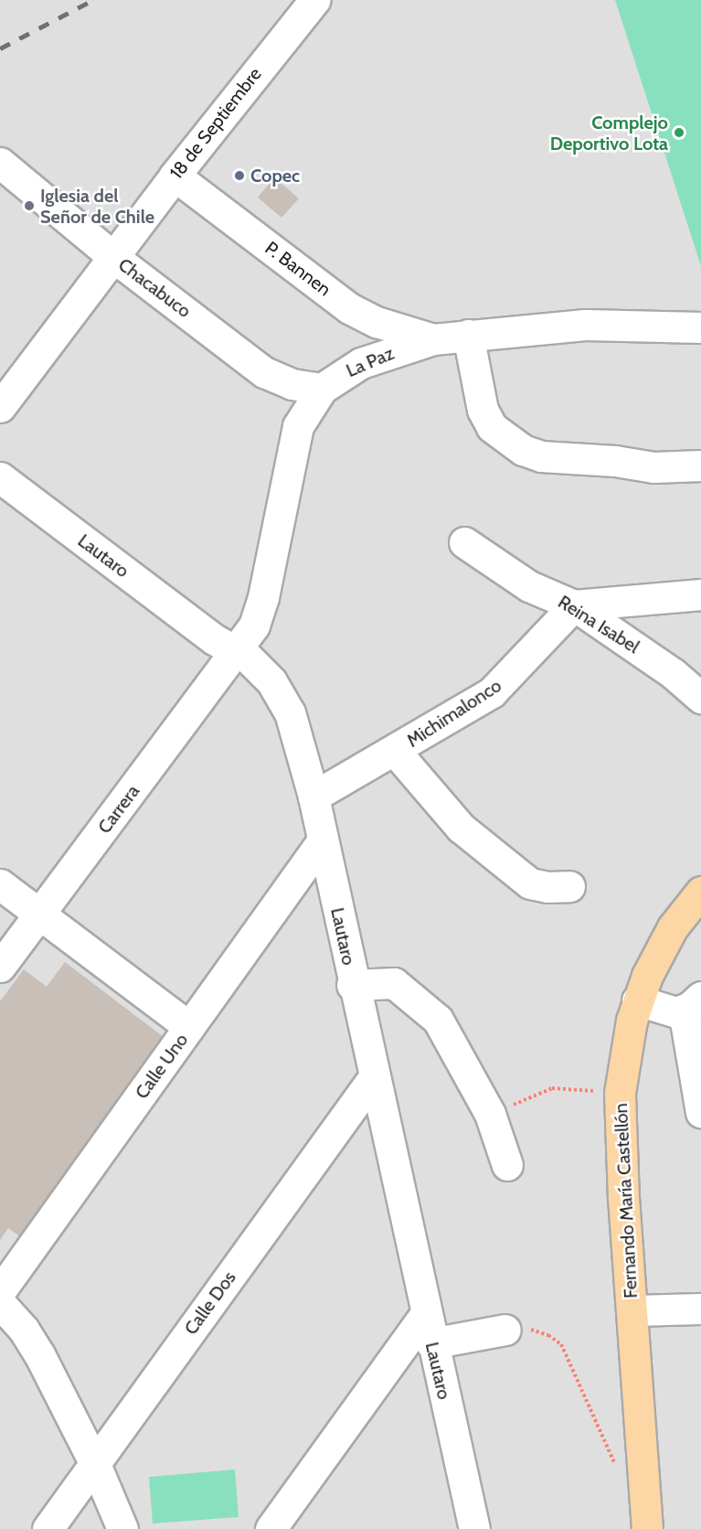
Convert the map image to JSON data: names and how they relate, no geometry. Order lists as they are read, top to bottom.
{
  "streets": {
    "main road": ["Fernando María Castellón"],
    "street": [
      "18 de Septiembre",
      "P. Bannen",
      "Chacabuco",
      "La Paz",
      "Lautaro",
      "Reina Isabel",
      "Michimalonco",
      "Carrera",
      "Calle Uno",
      "Calle Dos"
    ]
  },
  "crossings": [
    ["18 de Septiembre", "P. Bannen"],
    ["18 de Septiembre", "Chacabuco"],
    ["P. Bannen", "La Paz"],
    ["Chacabuco", "La Paz"],
    ["La Paz", "Lautaro"],
    ["La Paz", "Carrera"],
    ["Lautaro", "Michimalonco"],
    ["Lautaro", "Carrera"],
    ["Lautaro", "Calle Uno"],
    ["Lautaro", "Calle Dos"],
    ["Reina Isabel", "Michimalonco"]
  ],
  "places": ["Complejo Deportivo Lota", "Copec", "Iglesia del Señor de Chile"]
}
